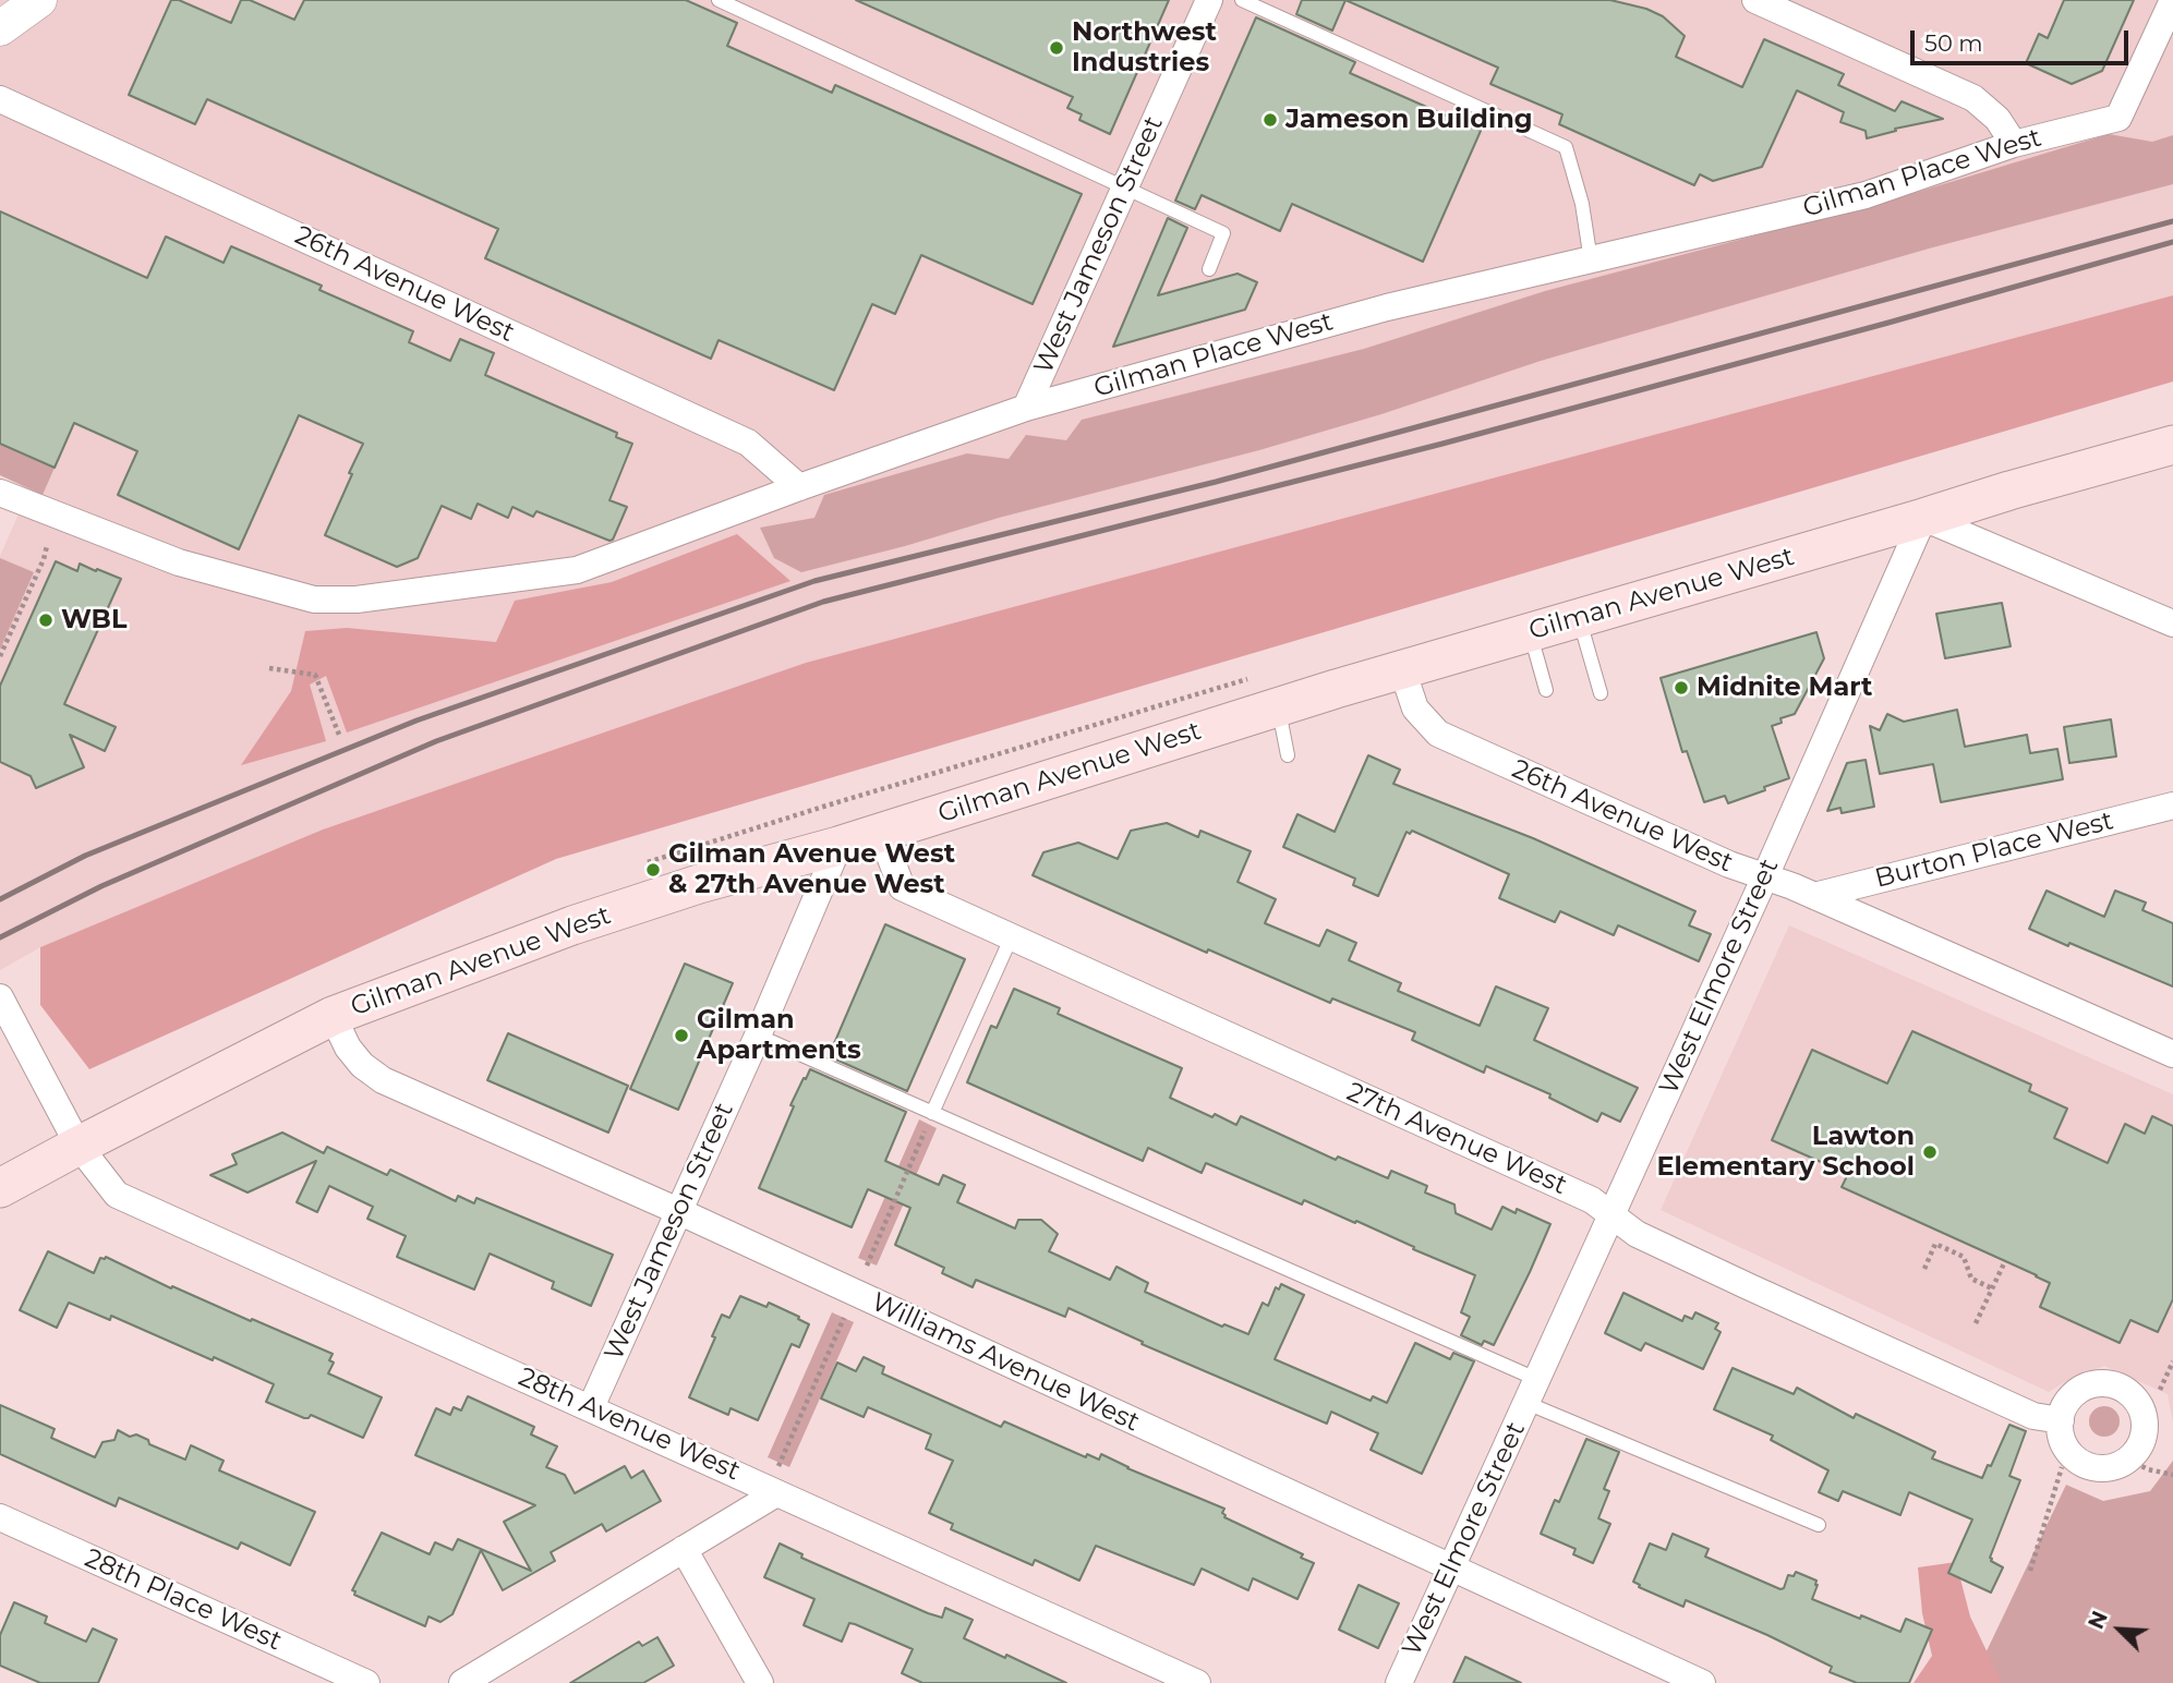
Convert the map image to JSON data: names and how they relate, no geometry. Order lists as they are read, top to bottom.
{
  "streets": {
    "main road": ["Gilman Avenue West"],
    "street": [
      "Gilman Place West",
      "West Jameson Street",
      "26th Avenue West",
      "Burton Place West",
      "West Elmore Street",
      "27th Avenue West",
      "Williams Avenue West",
      "28th Avenue West",
      "28th Place West"
    ]
  },
  "crossings": [
    ["Gilman Place West", "West Jameson Street"],
    ["Gilman Place West", "26th Avenue West"],
    ["West Jameson Street", "Gilman Avenue West"],
    ["West Jameson Street", "Williams Avenue West"],
    ["West Jameson Street", "28th Avenue West"],
    ["26th Avenue West", "Gilman Avenue West"],
    ["26th Avenue West", "Burton Place West"],
    ["26th Avenue West", "West Elmore Street"],
    ["Gilman Avenue West", "West Elmore Street"],
    ["Gilman Avenue West", "27th Avenue West"],
    ["Gilman Avenue West", "Williams Avenue West"],
    ["Gilman Avenue West", "28th Avenue West"],
    ["West Elmore Street", "27th Avenue West"],
    ["West Elmore Street", "Williams Avenue West"]
  ],
  "places": [
    "Northwest Industries",
    "Jameson Building",
    "WBL",
    "Midnite Mart",
    "Gilman Avenue West & 27th Avenue West",
    "Gilman Apartments",
    "Lawton Elementary School"
  ],
  "scale_bar": "50 m",
  "north": "top left"
}
